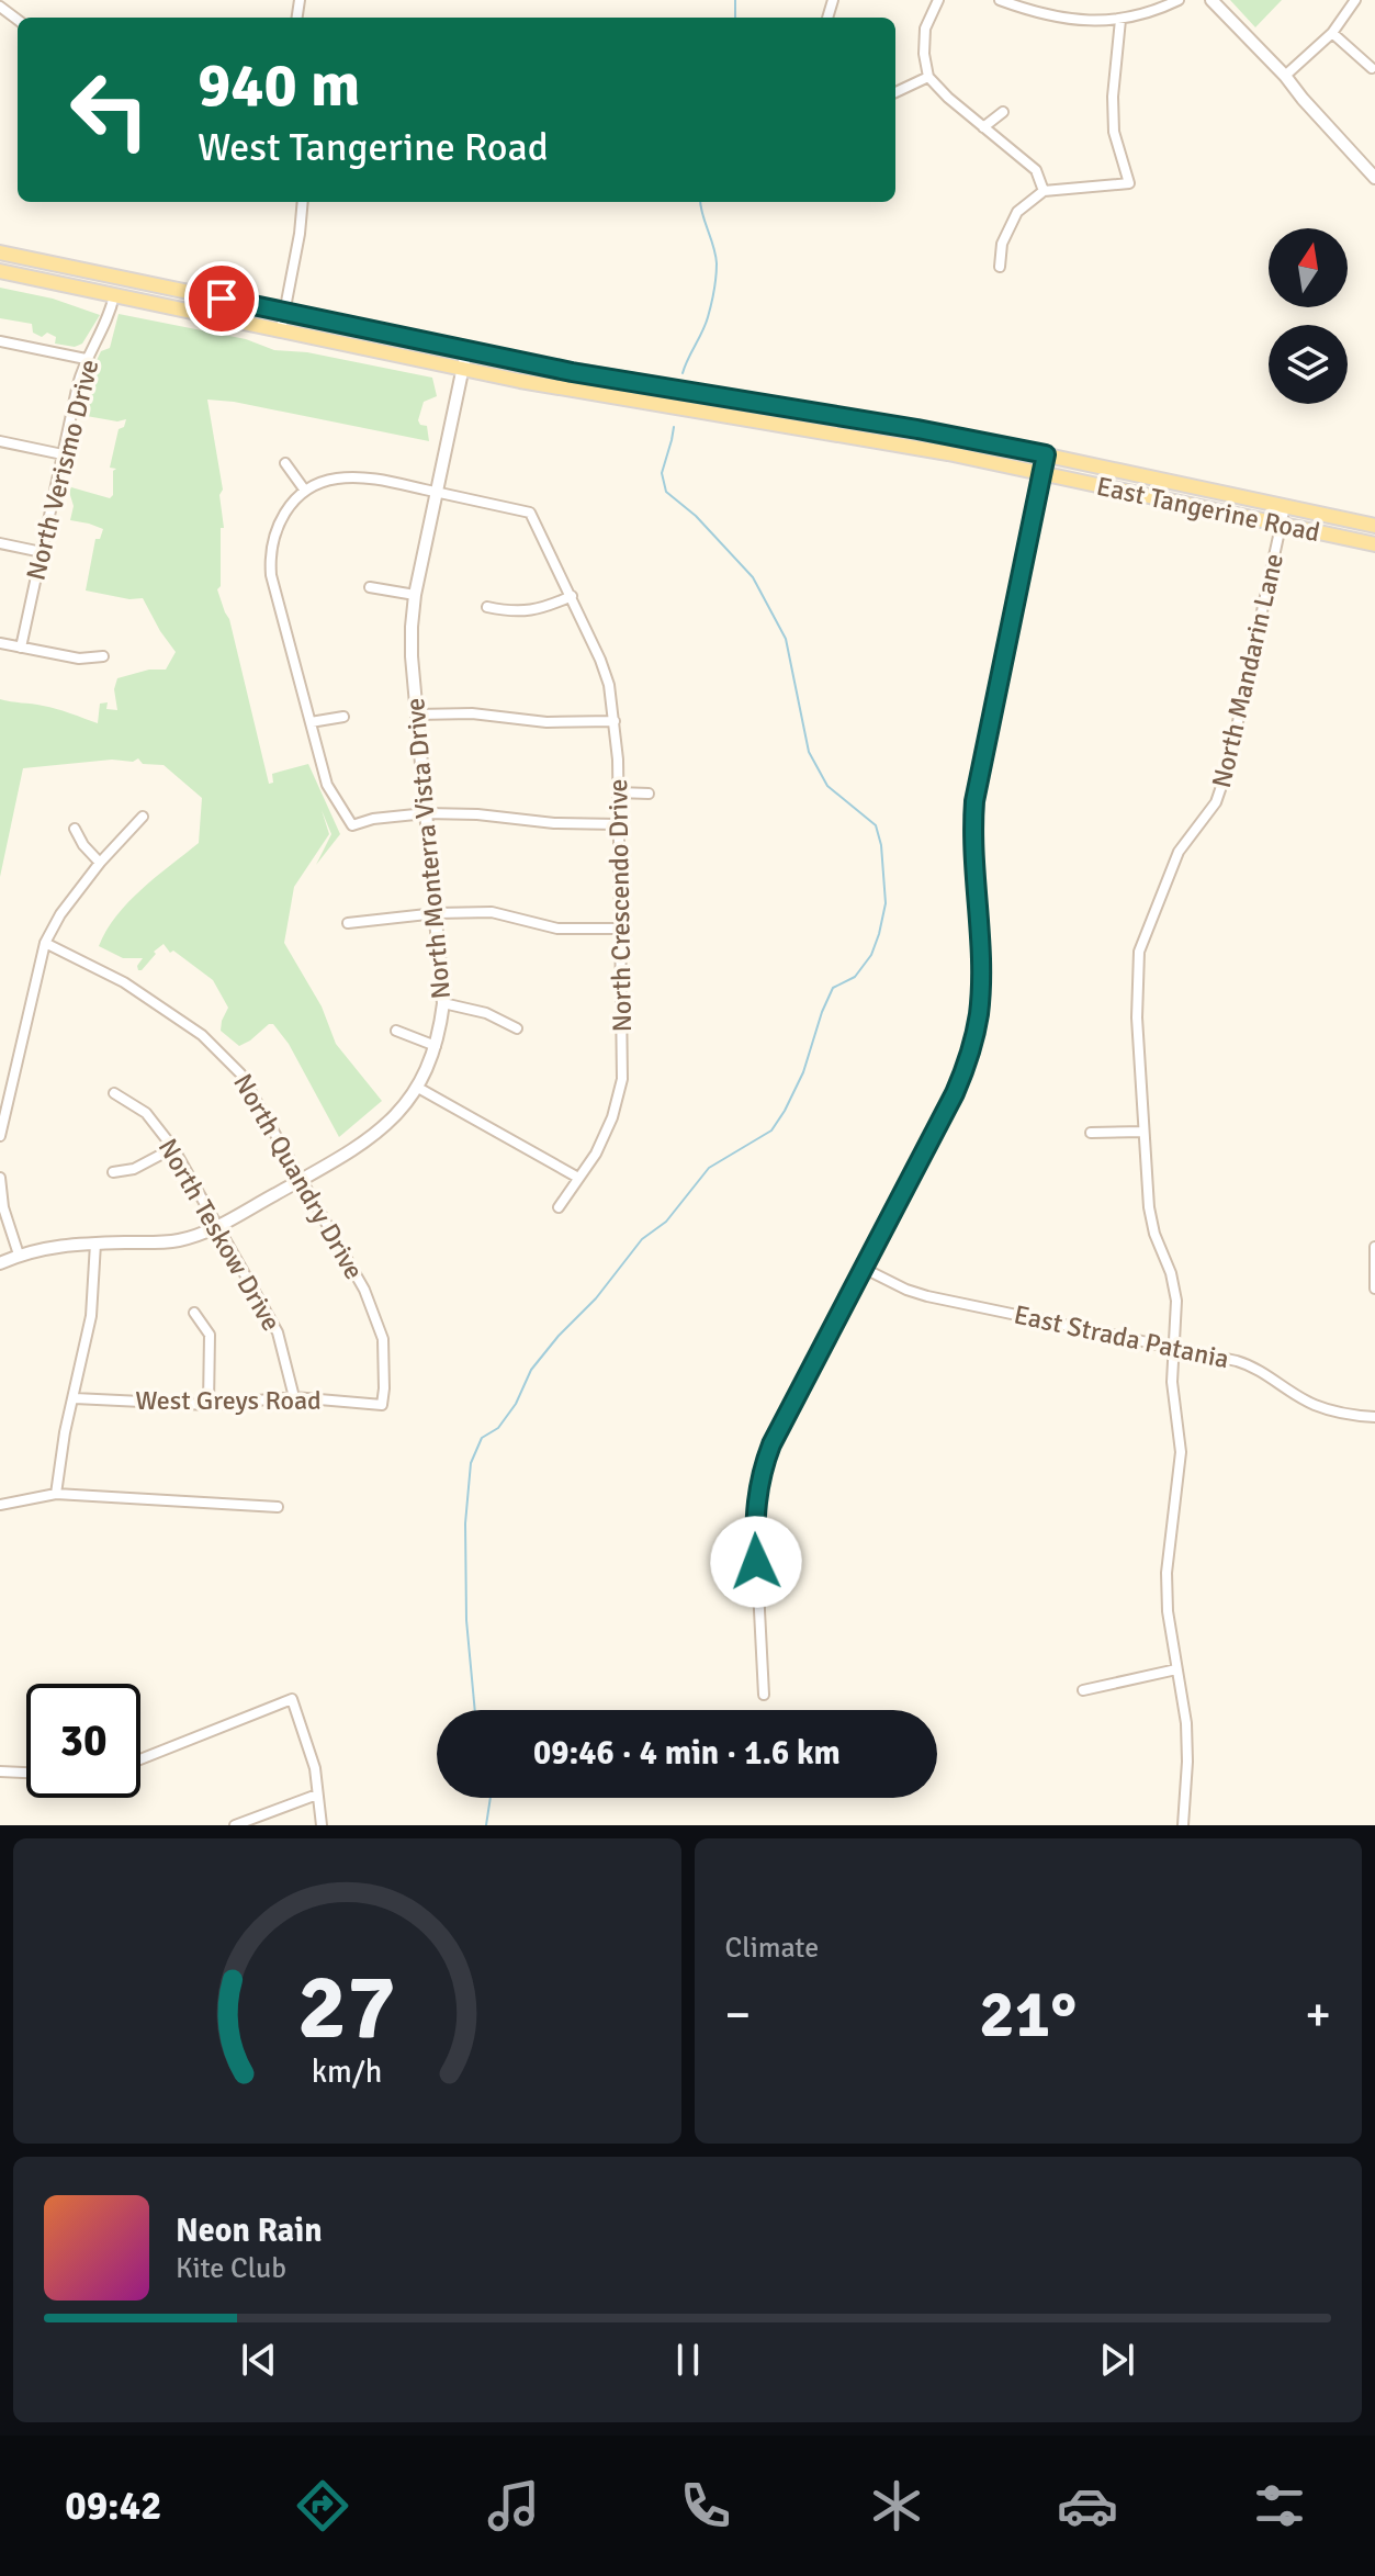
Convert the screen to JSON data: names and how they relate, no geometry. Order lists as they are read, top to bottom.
{
  "streets": {
    "main road": ["East Tangerine Road"],
    "street": [
      "North Verismo Drive",
      "North Mandarin Lane",
      "North Monterra Vista Drive",
      "North Crescendo Drive",
      "North Quandry Drive",
      "North Teskow Drive",
      "East Strada Patania",
      "West Greys Road"
    ]
  },
  "crossings": [
    ["North Verismo Drive", "East Tangerine Road"],
    ["East Tangerine Road", "North Mandarin Lane"],
    ["East Tangerine Road", "North Monterra Vista Drive"],
    ["North Mandarin Lane", "East Strada Patania"],
    ["North Monterra Vista Drive", "North Crescendo Drive"],
    ["North Monterra Vista Drive", "North Quandry Drive"],
    ["North Monterra Vista Drive", "North Teskow Drive"],
    ["North Quandry Drive", "West Greys Road"],
    ["North Teskow Drive", "West Greys Road"]
  ],
  "north": "top",
  "page": {
    "turn": ["940 m", "West Tangerine Road"],
    "limit": "30",
    "trip": "09:46 · 4 min · 1.6 km",
    "tile": "Climate",
    "heat": ["−", "21°", "+"],
    "song": ["Neon Rain", "Kite Club"],
    "tabs": "09:42",
    "gauge": ["27", "km/h"]
  }
}
